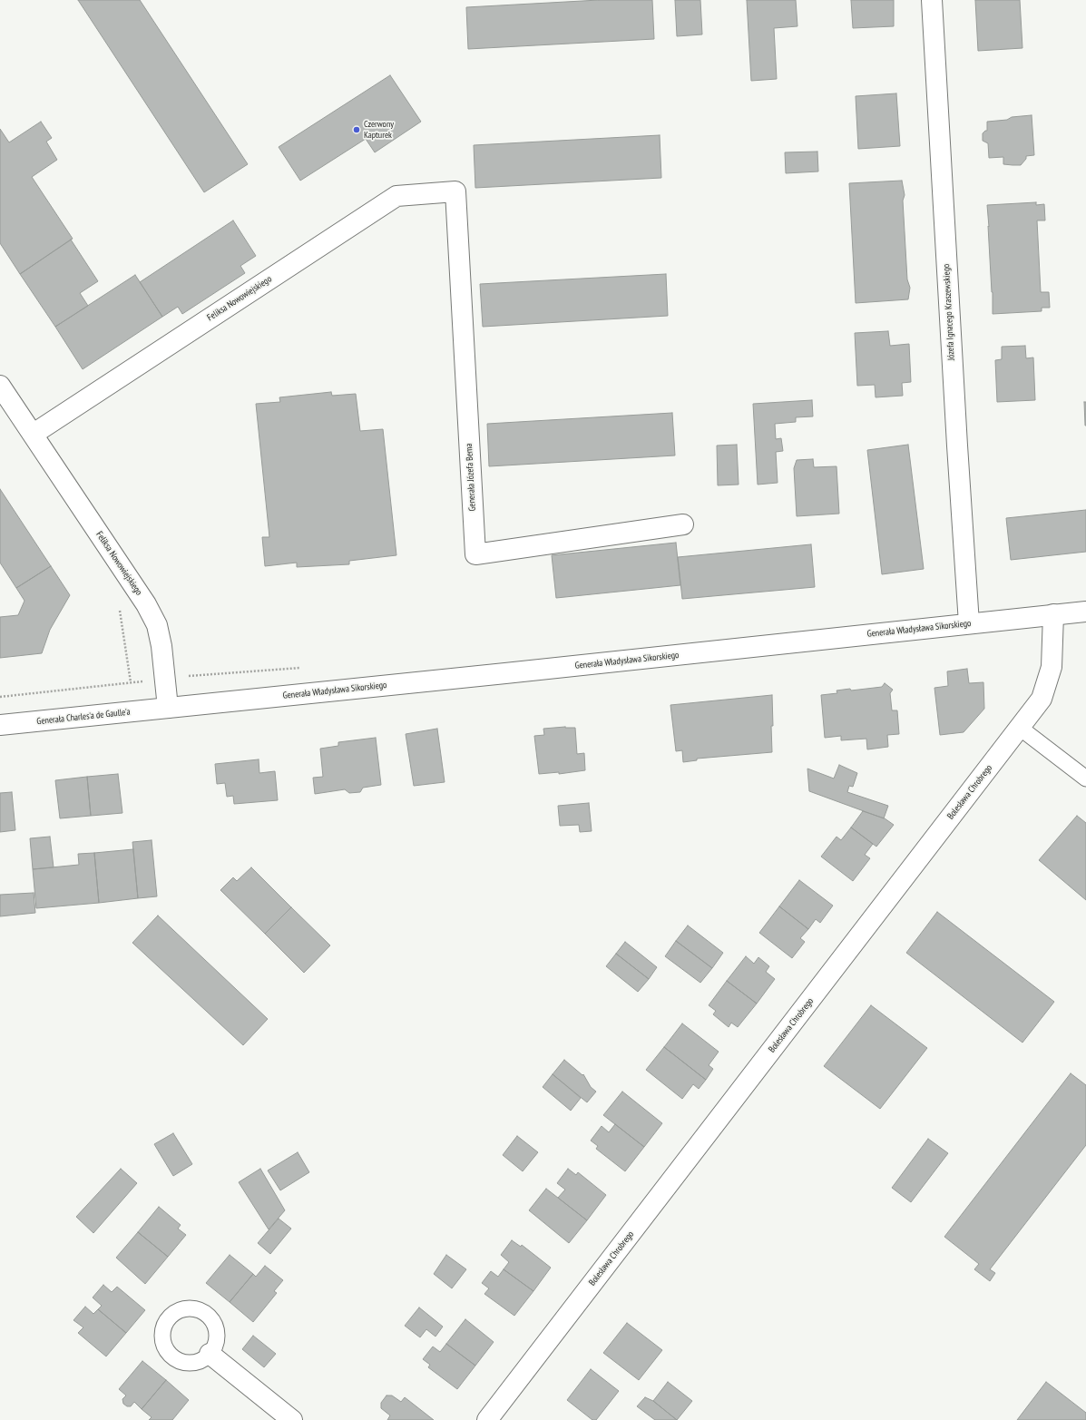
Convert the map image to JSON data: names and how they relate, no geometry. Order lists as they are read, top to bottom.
{
  "streets": {
    "street": [
      "Feliksa Nowowiejskiego",
      "Józefa Ignacego Kraszewskiego",
      "Generała Józefa Bema",
      "Generała Władysława Sikorskiego",
      "Generała Charles'a de Gaulle'a",
      "Bolesława Chrobrego"
    ]
  },
  "crossings": [
    ["Feliksa Nowowiejskiego", "Generała Józefa Bema"],
    ["Feliksa Nowowiejskiego", "Generała Władysława Sikorskiego"],
    ["Feliksa Nowowiejskiego", "Generała Charles'a de Gaulle'a"],
    ["Józefa Ignacego Kraszewskiego", "Generała Władysława Sikorskiego"],
    ["Generała Władysława Sikorskiego", "Generała Charles'a de Gaulle'a"],
    ["Generała Władysława Sikorskiego", "Bolesława Chrobrego"]
  ],
  "places": ["Czerwony Kapturek"]
}
